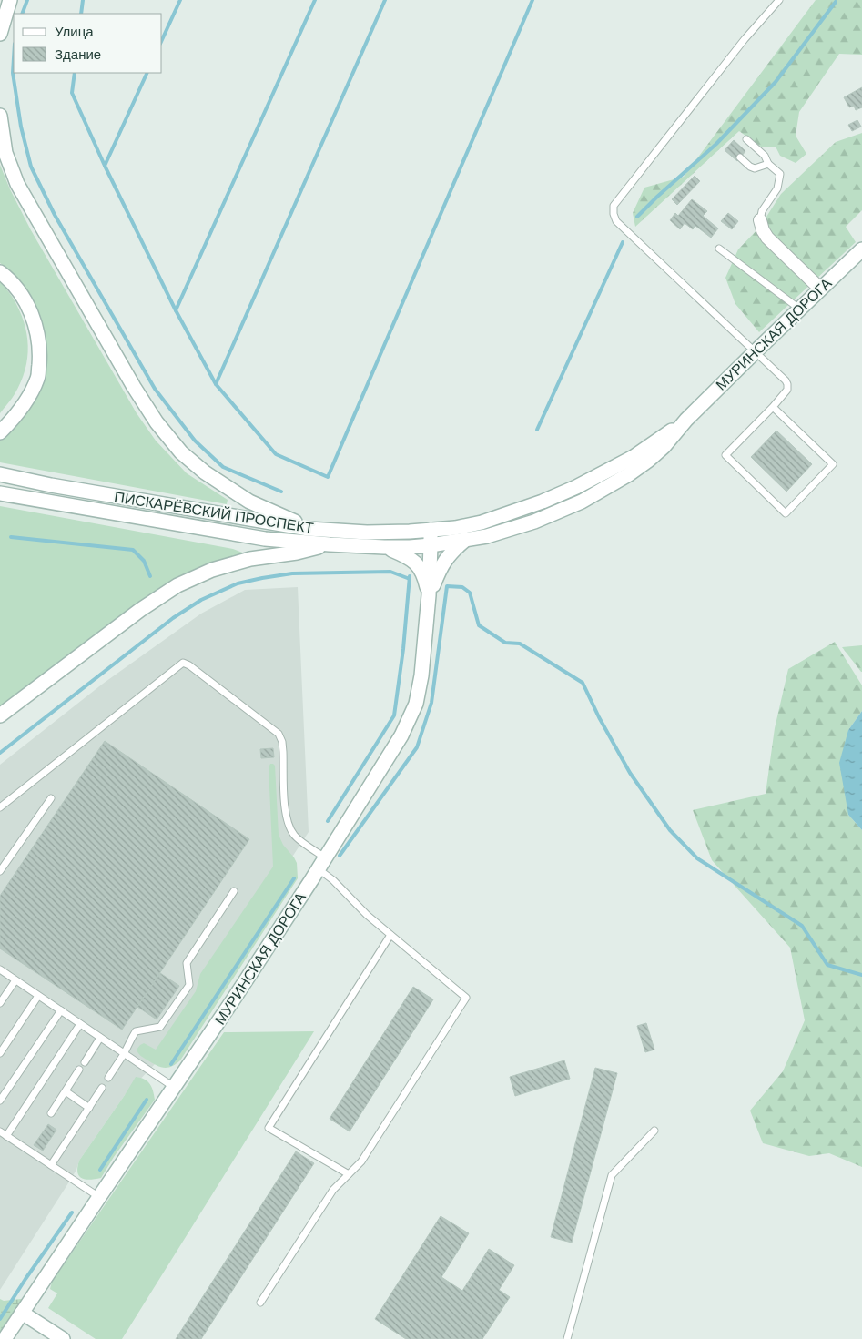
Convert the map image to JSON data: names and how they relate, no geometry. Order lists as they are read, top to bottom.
{
  "streets": {
    "street": ["МУРИНСКАЯ ДОРОГА", "ПИСКАРЁВСКИЙ ПРОСПЕКТ"]
  },
  "crossings": [
    ["МУРИНСКАЯ ДОРОГА", "ПИСКАРЁВСКИЙ ПРОСПЕКТ"]
  ],
  "legend": ["Улица", "Здание"]
}
